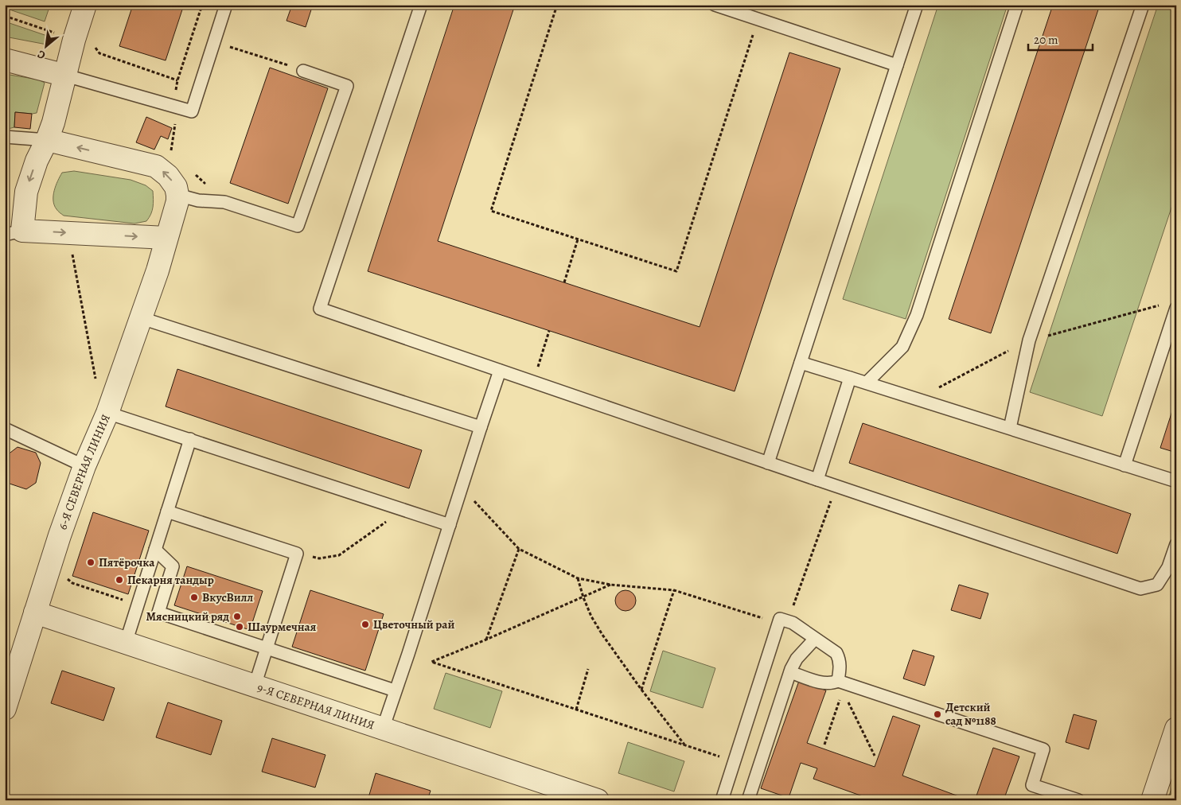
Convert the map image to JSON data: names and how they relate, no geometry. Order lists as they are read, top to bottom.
{
  "streets": {
    "street": ["6-Я СЕВЕРНАЯ ЛИНИЯ", "9-Я СЕВЕРНАЯ ЛИНИЯ"]
  },
  "crossings": [
    ["6-Я СЕВЕРНАЯ ЛИНИЯ", "9-Я СЕВЕРНАЯ ЛИНИЯ"]
  ],
  "places": [
    "Пятёрочка",
    "Пекарня тандыр",
    "ВкусВилл",
    "Мясницкий ряд",
    "Цветочный рай",
    "Шаурмечная",
    "Детский сад №1188"
  ],
  "scale_bar": "20 m",
  "north": "bottom left"
}
